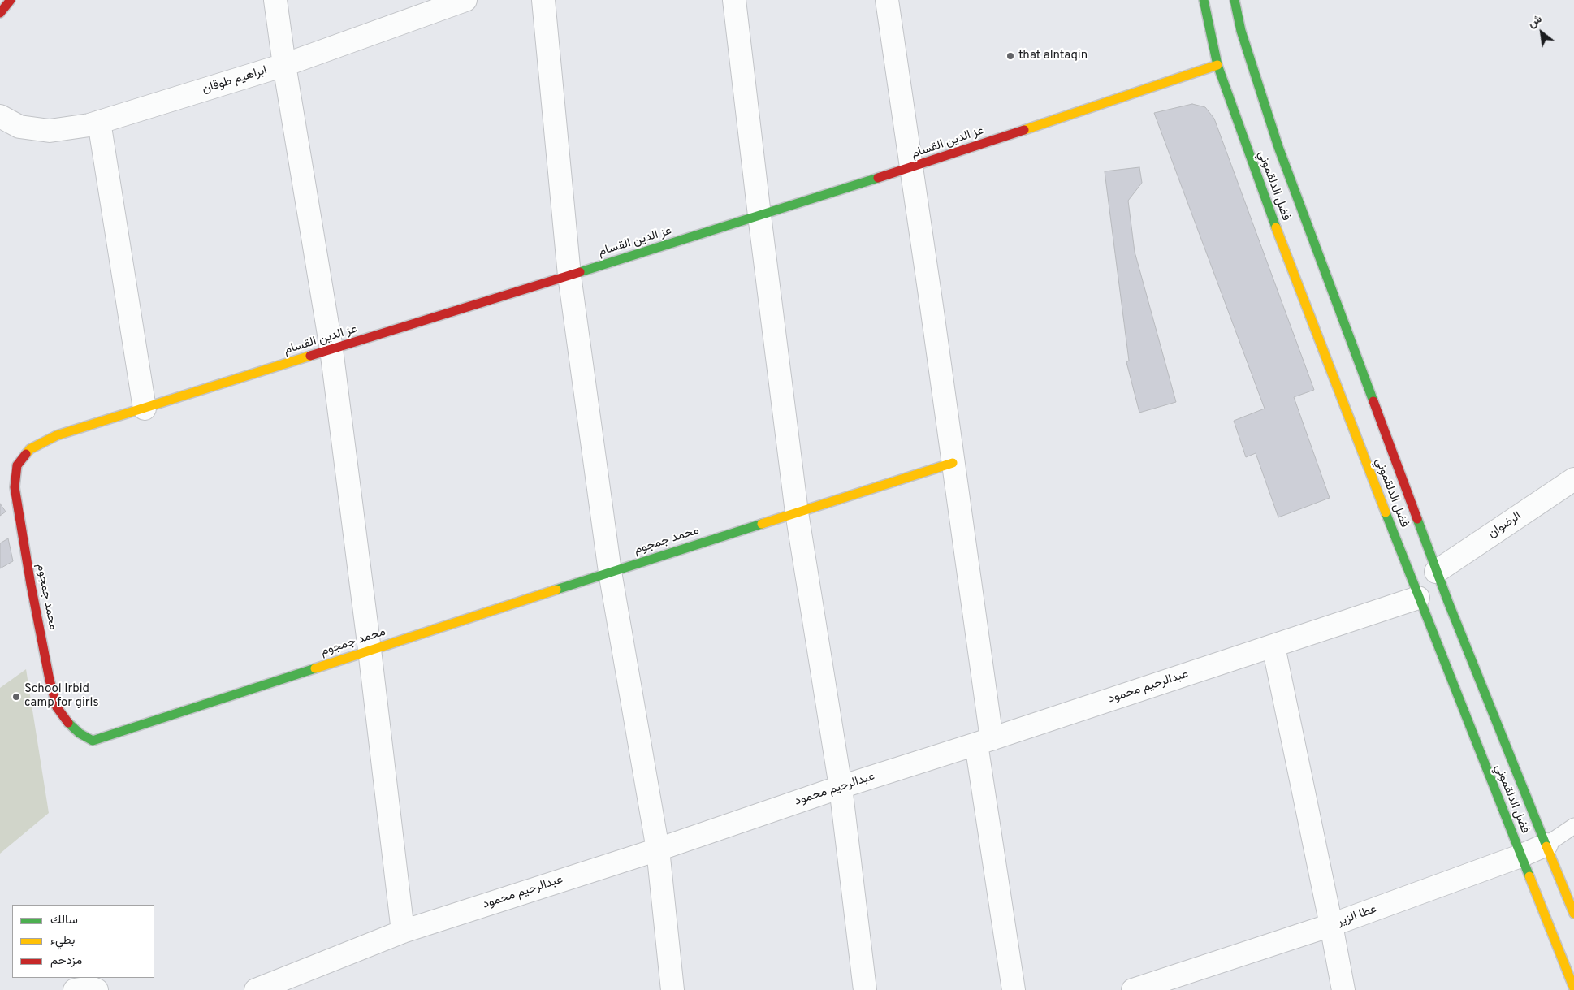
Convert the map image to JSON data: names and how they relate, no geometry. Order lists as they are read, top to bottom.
{
  "streets": {
    "street": [
      "ابراهيم طوقان",
      "عز الدين القسام",
      "فضل الدلقموني",
      "الرضوان",
      "محمد جمجوم",
      "عبدالرحيم محمود",
      "عطا الزير"
    ]
  },
  "crossings": [
    ["عز الدين القسام", "فضل الدلقموني"],
    ["عز الدين القسام", "محمد جمجوم"],
    ["فضل الدلقموني", "الرضوان"],
    ["فضل الدلقموني", "عبدالرحيم محمود"],
    ["فضل الدلقموني", "عطا الزير"]
  ],
  "places": ["that alntaqin", "School Irbid camp for girls"],
  "legend": ["سالك", "بطيء", "مزدحم"],
  "north": "top left"
}
